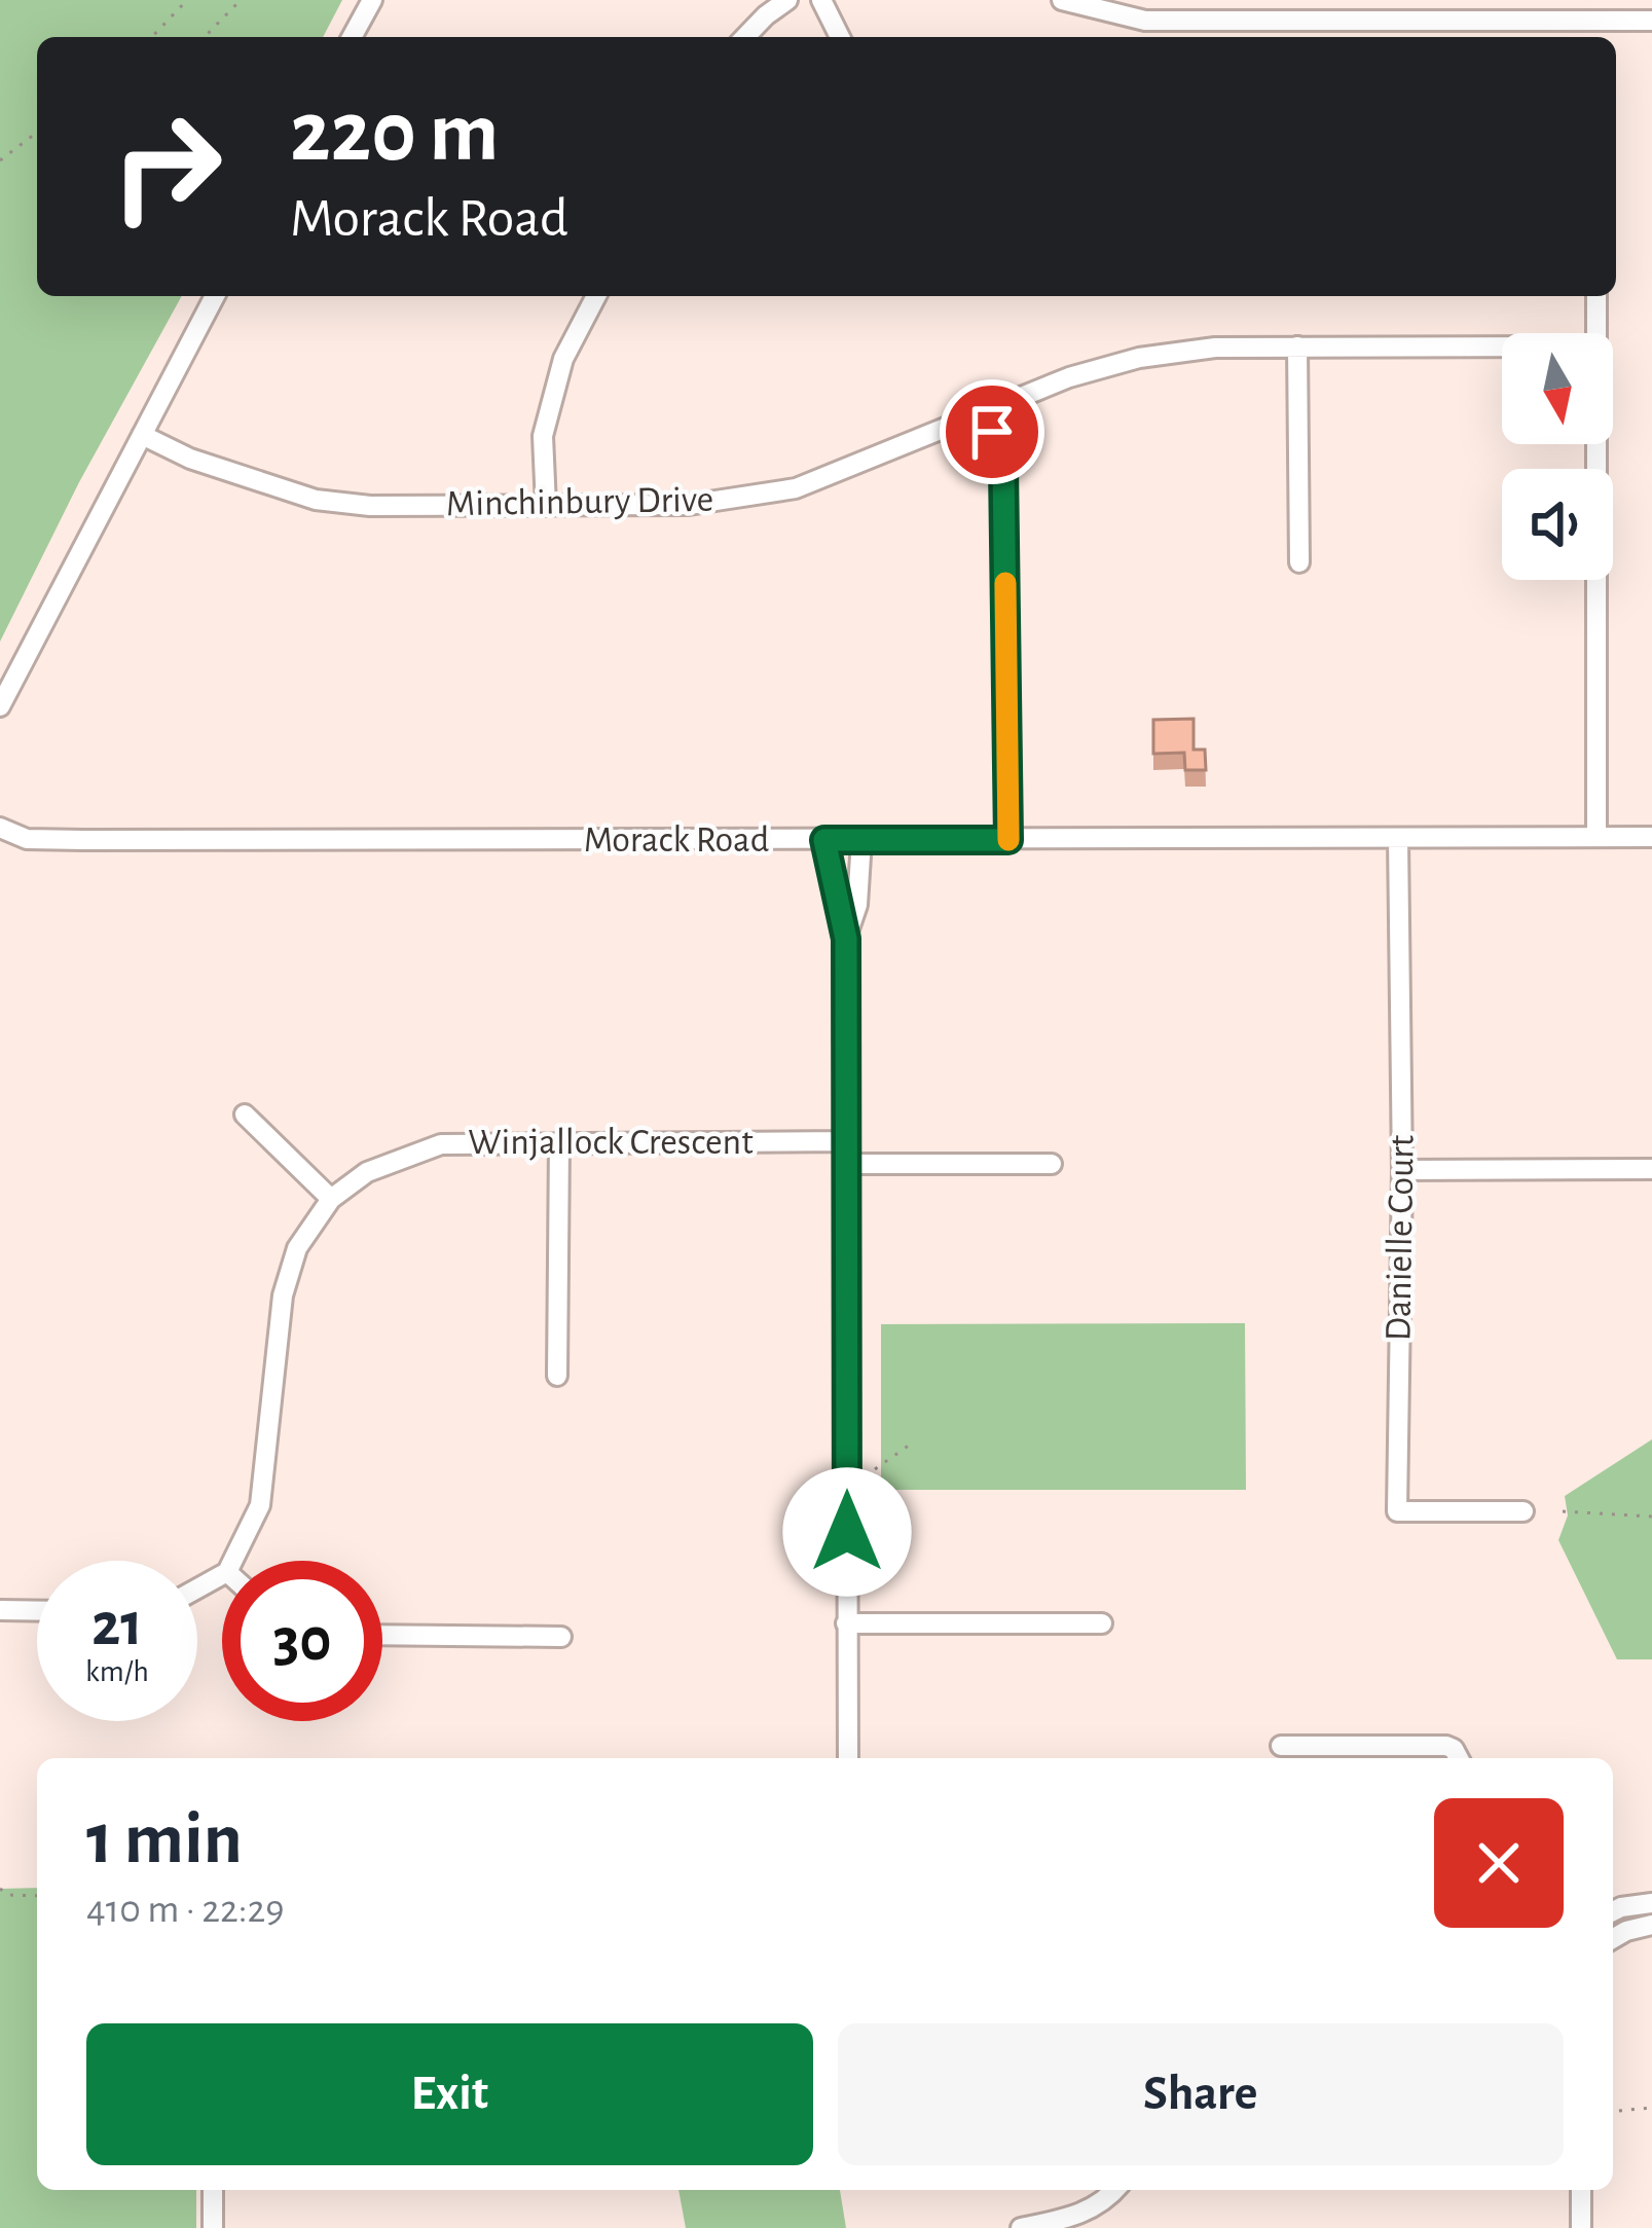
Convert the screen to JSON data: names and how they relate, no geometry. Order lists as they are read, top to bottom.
{
  "streets": {
    "street": [
      "Minchinbury Drive",
      "Morack Road",
      "Winjallock Crescent",
      "Danielle Court"
    ]
  },
  "crossings": [
    ["Morack Road", "Danielle Court"]
  ],
  "north": "bottom",
  "page": {
    "turn": ["220 m", "Morack Road"],
    "speed": "21 km/h",
    "limit": "30",
    "heading": ["1 min", "410 m · 22:29"],
    "buttons": ["Exit", "Share"]
  }
}
